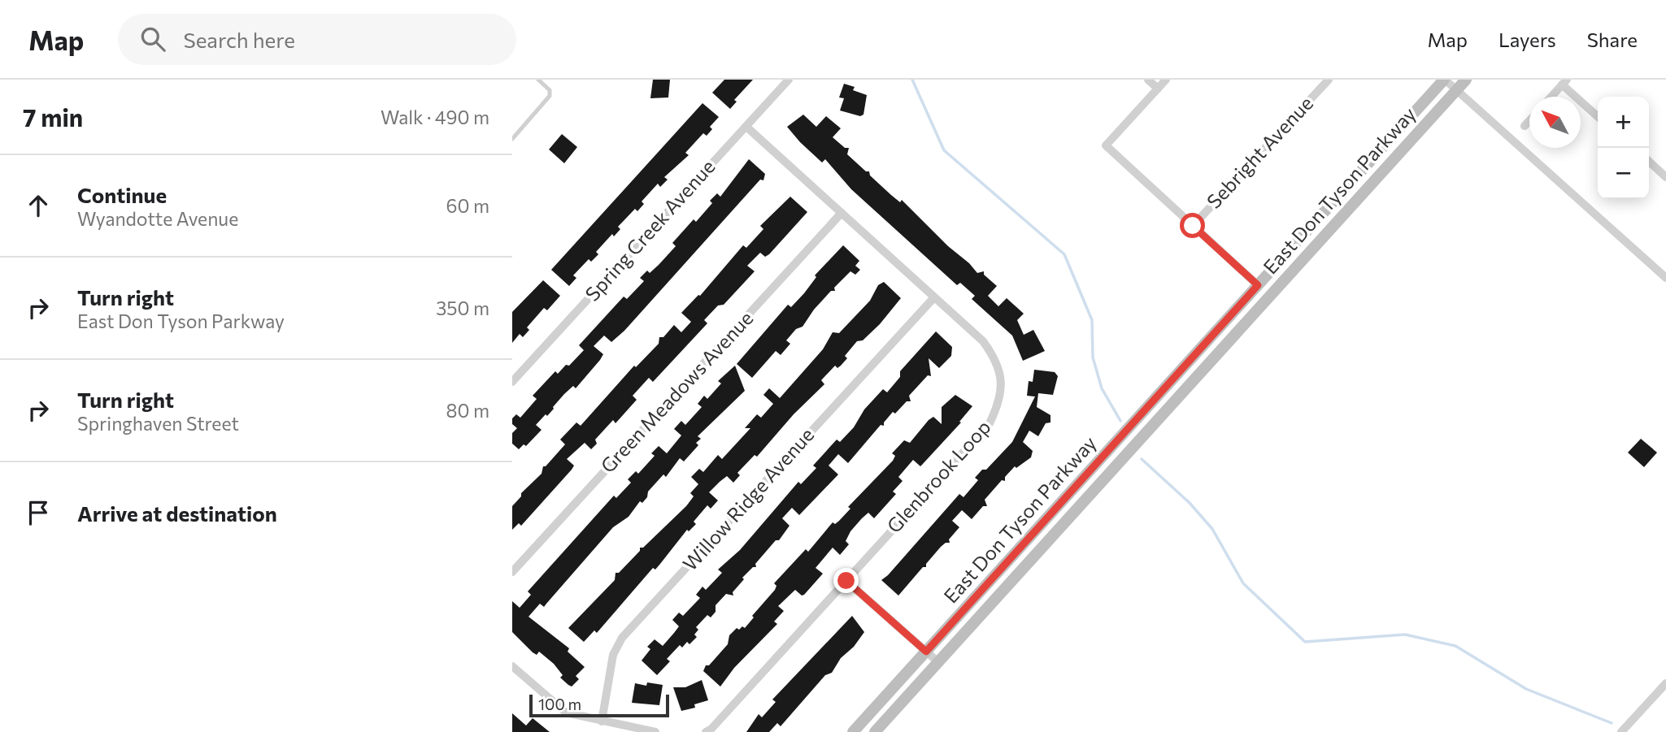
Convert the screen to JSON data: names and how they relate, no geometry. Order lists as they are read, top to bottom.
{
  "streets": {
    "main road": ["East Don Tyson Parkway"],
    "street": [
      "Sebright Avenue",
      "Spring Creek Avenue",
      "Green Meadows Avenue",
      "Glenbrook Loop",
      "Willow Ridge Avenue"
    ]
  },
  "crossings": [
    ["Spring Creek Avenue", "Glenbrook Loop"],
    ["Green Meadows Avenue", "Glenbrook Loop"],
    ["Glenbrook Loop", "Willow Ridge Avenue"]
  ],
  "scale_bar": "100 m",
  "north": "top left",
  "page": {
    "header": "Map",
    "search": "Search here",
    "nav": ["Map", "Layers", "Share"],
    "heading": ["7 min", "Walk · 490 m"],
    "map_buttons": ["+", "−"],
    "list": [
      ["Continue", "Wyandotte Avenue", "60 m"],
      ["Turn right", "East Don Tyson Parkway", "350 m"],
      ["Turn right", "Springhaven Street", "80 m"],
      "Arrive at destination"
    ],
    "scale": "100 m"
  }
}
